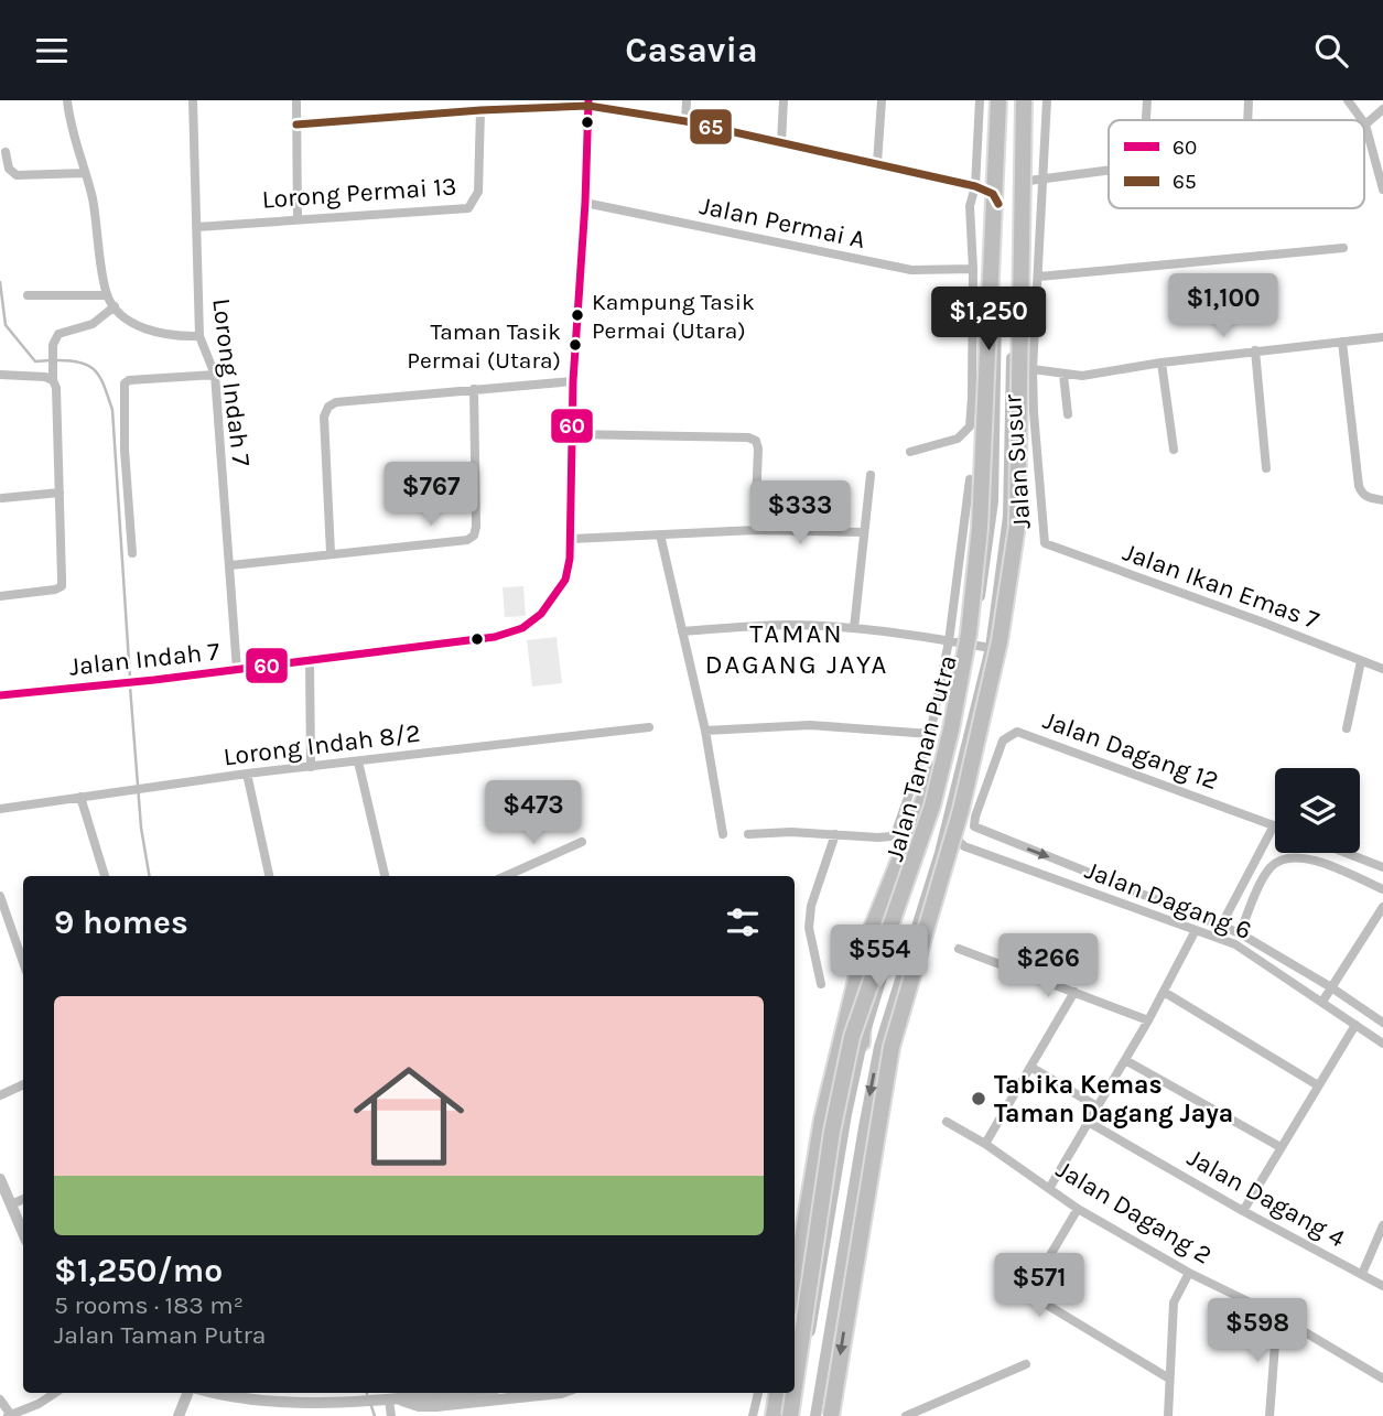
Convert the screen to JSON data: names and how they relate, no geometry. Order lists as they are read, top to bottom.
{
  "streets": {
    "street": [
      "Lorong Permai 13",
      "Jalan Permai A",
      "Lorong Indah 7",
      "Jalan Susur",
      "Jalan Ikan Emas 7",
      "Jalan Indah 7",
      "Lorong Indah 8/2",
      "Jalan Dagang 12",
      "Jalan Taman Putra",
      "Jalan Dagang 6",
      "Jalan Dagang 4",
      "Jalan Dagang 2"
    ]
  },
  "crossings": [
    ["Lorong Permai 13", "Lorong Indah 7"],
    ["Lorong Indah 7", "Jalan Indah 7"],
    ["Jalan Susur", "Jalan Ikan Emas 7"]
  ],
  "districts": ["TAMAN DAGANG JAYA"],
  "places": ["Kampung Tasik Permai (Utara)", "Taman Tasik Permai (Utara)", "Tabika Kemas Taman Dagang Jaya"],
  "lines": ["transit line 60", "transit line 65"],
  "legend": ["60", "65"],
  "page": {
    "header": "Casavia",
    "price": [
      "$1,100",
      "$1,250",
      "$767",
      "$333",
      "$473",
      "$554",
      "$266",
      "$571",
      "$598"
    ],
    "heading": "9 homes",
    "list": [
      {
        "name": "$1,250/mo",
        "note": "5 rooms · 183 m² · Jalan Taman Putra"
      }
    ]
  }
}
